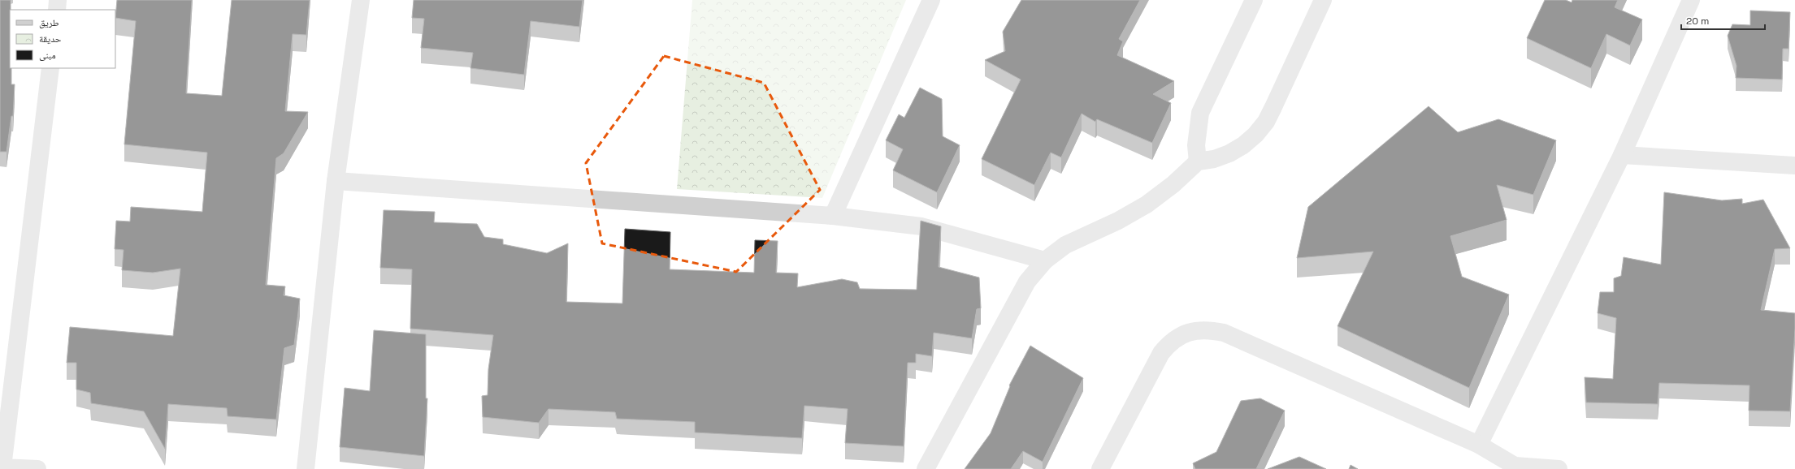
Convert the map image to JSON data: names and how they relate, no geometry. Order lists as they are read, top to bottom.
{
  "legend": ["طريق", "حديقة", "مبنى"],
  "scale_bar": "20 m"
}
